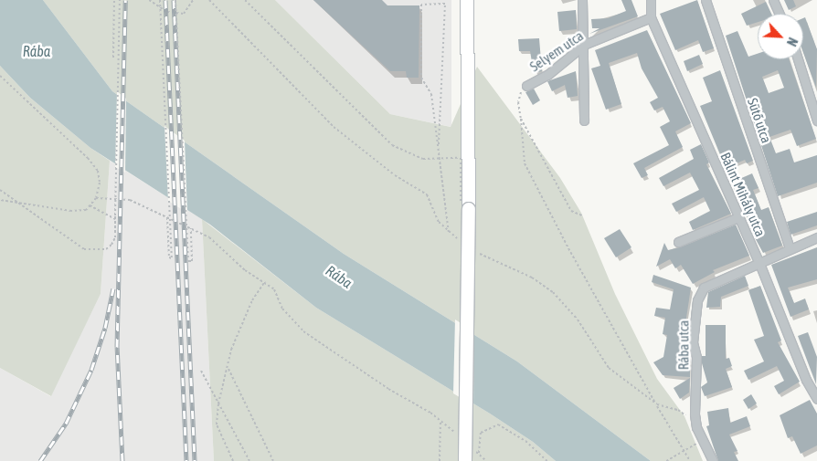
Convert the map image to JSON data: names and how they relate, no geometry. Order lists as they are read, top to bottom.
{
  "streets": {
    "street": [
      "Selyem utca",
      "Sütő utca",
      "Bálint Mihály utca",
      "Rába utca"
    ]
  },
  "crossings": [
    ["Selyem utca", "Bálint Mihály utca"],
    ["Sütő utca", "Rába utca"],
    ["Bálint Mihály utca", "Rába utca"]
  ],
  "water": ["Rába"],
  "north": "bottom right"
}
